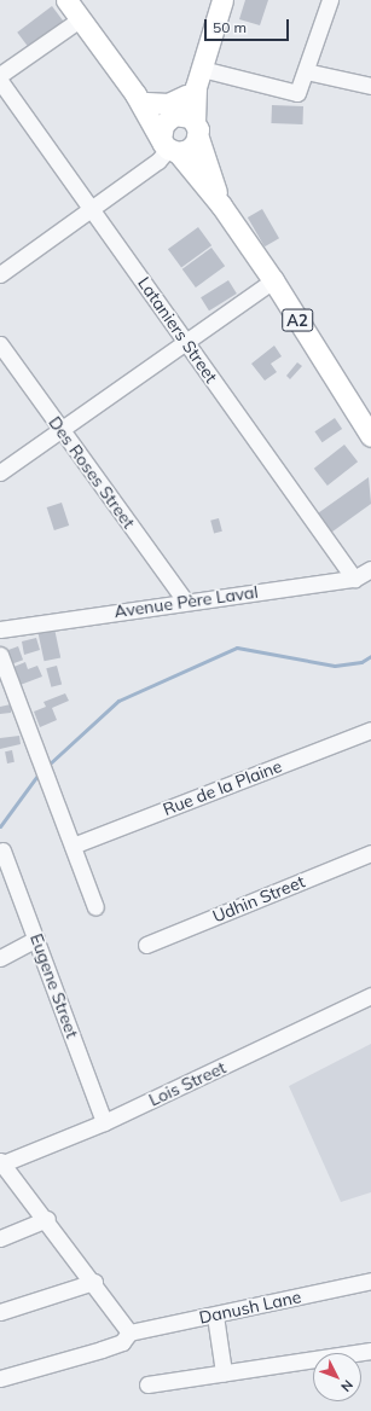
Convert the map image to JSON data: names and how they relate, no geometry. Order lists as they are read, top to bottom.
{
  "streets": {
    "main road": ["A2"],
    "street": [
      "Lataniers Street",
      "Des Roses Street",
      "Avenue Père Laval",
      "Rue de la Plaine",
      "Udhin Street",
      "Eugene Street",
      "Lois Street",
      "Danush Lane"
    ]
  },
  "crossings": [
    ["Lataniers Street", "Avenue Père Laval"],
    ["Des Roses Street", "Avenue Père Laval"],
    ["Eugene Street", "Lois Street"]
  ],
  "scale_bar": "50 m",
  "north": "bottom right"
}
